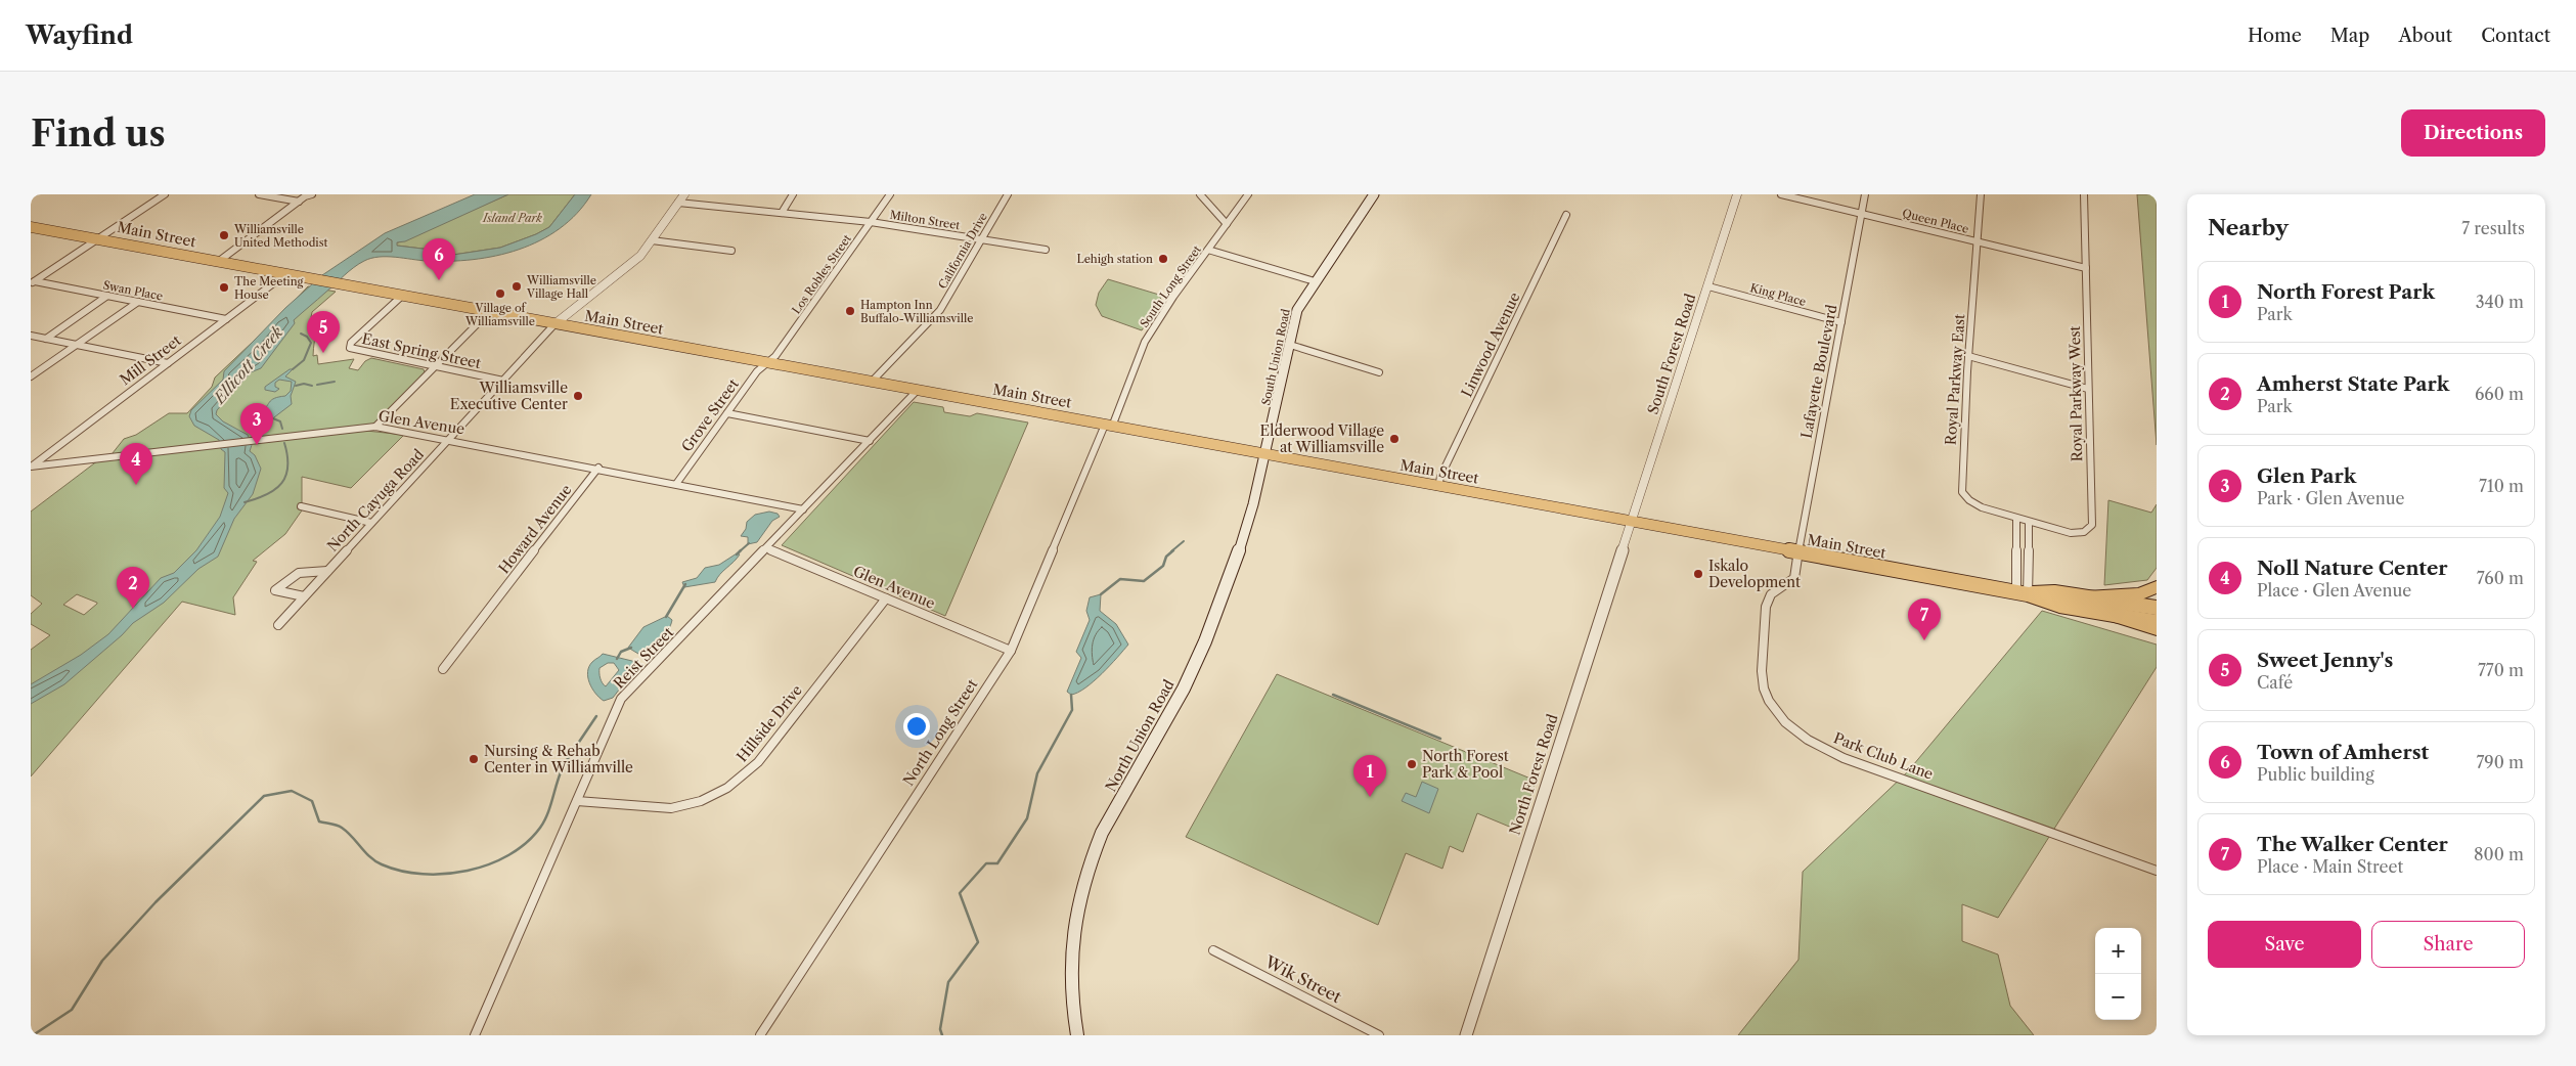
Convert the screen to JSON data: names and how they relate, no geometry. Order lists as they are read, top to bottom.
{
  "streets": {
    "main road": ["Main Street", "South Union Road", "North Union Road"],
    "street": [
      "Milton Street",
      "Queen Place",
      "California Drive",
      "Los Robles Street",
      "South Long Street",
      "Swan Place",
      "King Place",
      "Linwood Avenue",
      "East Spring Street",
      "South Forest Road",
      "Mill Street",
      "Lafayette Boulevard",
      "Royal Parkway East",
      "Royal Parkway West",
      "Grove Street",
      "Glen Avenue",
      "North Cayuga Road",
      "Howard Avenue",
      "Reist Street",
      "Hillside Drive",
      "North Long Street",
      "Park Club Lane",
      "North Forest Road",
      "Wik Street"
    ]
  },
  "crossings": [
    ["Milton Street", "California Drive"],
    ["Milton Street", "Los Robles Street"],
    ["Queen Place", "Lafayette Boulevard"],
    ["Queen Place", "Royal Parkway East"],
    ["Queen Place", "Royal Parkway West"],
    ["Main Street", "California Drive"],
    ["Main Street", "Los Robles Street"],
    ["Main Street", "South Long Street"],
    ["Main Street", "Linwood Avenue"],
    ["Main Street", "East Spring Street"],
    ["Main Street", "South Forest Road"],
    ["Main Street", "South Union Road"],
    ["Main Street", "Mill Street"],
    ["Main Street", "Lafayette Boulevard"],
    ["Main Street", "Grove Street"],
    ["Main Street", "North Cayuga Road"],
    ["Main Street", "Reist Street"],
    ["Main Street", "North Long Street"],
    ["Main Street", "North Union Road"],
    ["Main Street", "Park Club Lane"],
    ["Main Street", "North Forest Road"],
    ["Los Robles Street", "Grove Street"],
    ["South Long Street", "North Long Street"],
    ["Swan Place", "Mill Street"],
    ["King Place", "South Forest Road"],
    ["King Place", "Lafayette Boulevard"],
    ["East Spring Street", "North Cayuga Road"],
    ["South Forest Road", "North Forest Road"],
    ["South Union Road", "North Union Road"],
    ["Mill Street", "Glen Avenue"],
    ["Lafayette Boulevard", "Park Club Lane"],
    ["Royal Parkway East", "Royal Parkway West"],
    ["Grove Street", "Glen Avenue"],
    ["Glen Avenue", "North Cayuga Road"],
    ["Glen Avenue", "Howard Avenue"],
    ["Glen Avenue", "Reist Street"],
    ["Glen Avenue", "Hillside Drive"],
    ["Glen Avenue", "North Long Street"],
    ["Reist Street", "Hillside Drive"]
  ],
  "water": ["Ellicott Creek"],
  "parks": ["Island Park"],
  "places": [
    "Williamsville United Methodist",
    "Lehigh station",
    "Williamsville Village Hall",
    "The Meeting House",
    "Village of Williamsville",
    "Hampton Inn Buffalo-Williamsville",
    "Williamsville Executive Center",
    "Elderwood Village at Williamsville",
    "Iskalo Development",
    "Nursing & Rehab Center in Williamville",
    "North Forest Park & Pool"
  ],
  "page": {
    "header": "Wayfind",
    "nav": [
      "Home",
      "Map",
      "About",
      "Contact"
    ],
    "buttons": [
      "Directions",
      ["Save", "Share"]
    ],
    "title": "Find us",
    "heading": ["Nearby", "7 results"],
    "pins": [
      "6",
      "5",
      "3",
      "4",
      "2",
      "7",
      "1"
    ],
    "list": [
      {
        "mark": "1",
        "name": "North Forest Park",
        "note": "Park",
        "value": "340 m"
      },
      {
        "mark": "2",
        "name": "Amherst State Park",
        "note": "Park",
        "value": "660 m"
      },
      {
        "mark": "3",
        "name": "Glen Park",
        "note": "Park · Glen Avenue",
        "value": "710 m"
      },
      {
        "mark": "4",
        "name": "Noll Nature Center",
        "note": "Place · Glen Avenue",
        "value": "760 m"
      },
      {
        "mark": "5",
        "name": "Sweet Jenny's",
        "note": "Café",
        "value": "770 m"
      },
      {
        "mark": "6",
        "name": "Town of Amherst",
        "note": "Public building",
        "value": "790 m"
      },
      {
        "mark": "7",
        "name": "The Walker Center",
        "note": "Place · Main Street",
        "value": "800 m"
      }
    ],
    "map_buttons": ["+", "−"]
  }
}
